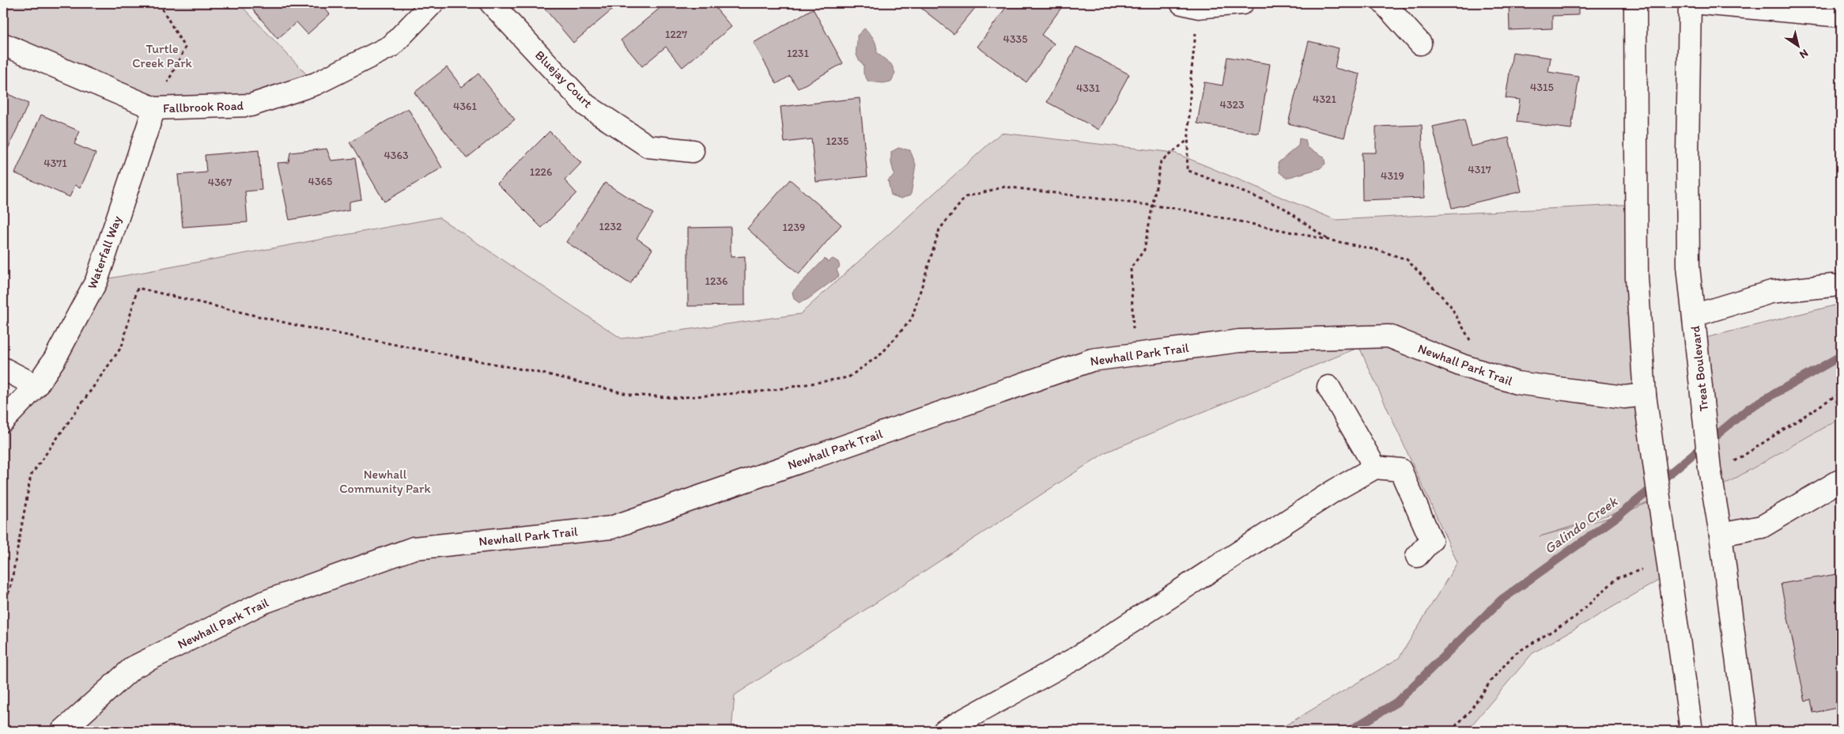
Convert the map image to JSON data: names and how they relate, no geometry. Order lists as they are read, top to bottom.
{
  "streets": {
    "main road": [
      "Bluejay Court",
      "Fallbrook Road",
      "Waterfall Way",
      "Newhall Park Trail",
      "Treat Boulevard"
    ]
  },
  "crossings": [
    ["Fallbrook Road", "Waterfall Way"]
  ],
  "water": ["Galindo Creek"],
  "parks": ["Turtle Creek Park", "Newhall Community Park"],
  "house_numbers": [
    "1227",
    "4335",
    "1231",
    "4315",
    "4331",
    "4321",
    "4323",
    "4361",
    "1235",
    "4363",
    "4371",
    "4317",
    "1226",
    "4319",
    "4365",
    "4367",
    "1232",
    "1239",
    "1236"
  ],
  "north": "bottom right"
}
